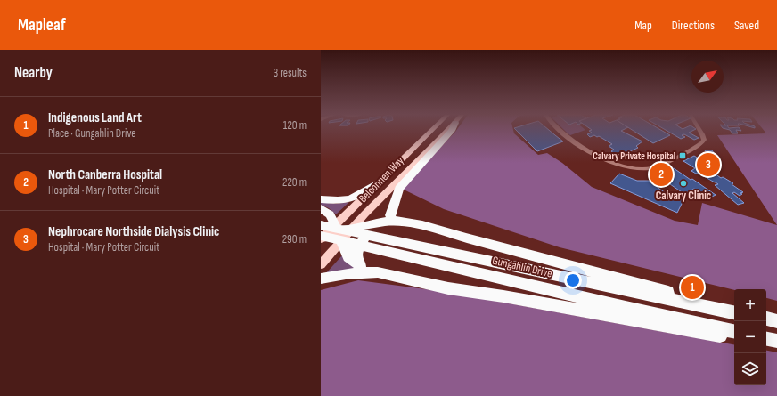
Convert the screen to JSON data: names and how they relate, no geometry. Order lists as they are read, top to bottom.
{
  "streets": {
    "highway": ["Gungahlin Drive"],
    "main road": ["Belconnen Way"]
  },
  "places": {
    "transit": ["Calvary Private Hospital"],
    "other": ["Calvary Clinic"]
  },
  "north": "top right",
  "page": {
    "header": "Mapleaf",
    "nav": ["Map", "Directions", "Saved"],
    "heading": ["Nearby", "3 results"],
    "list": [
      {
        "mark": "1",
        "name": "Indigenous Land Art",
        "note": "Place · Gungahlin Drive",
        "value": "120 m"
      },
      {
        "mark": "2",
        "name": "North Canberra Hospital",
        "note": "Hospital · Mary Potter Circuit",
        "value": "220 m"
      },
      {
        "mark": "3",
        "name": "Nephrocare Northside Dialysis Clinic",
        "note": "Hospital · Mary Potter Circuit",
        "value": "290 m"
      }
    ],
    "pins": ["3", "2", "1"],
    "map_buttons": ["+", "−"]
  }
}
